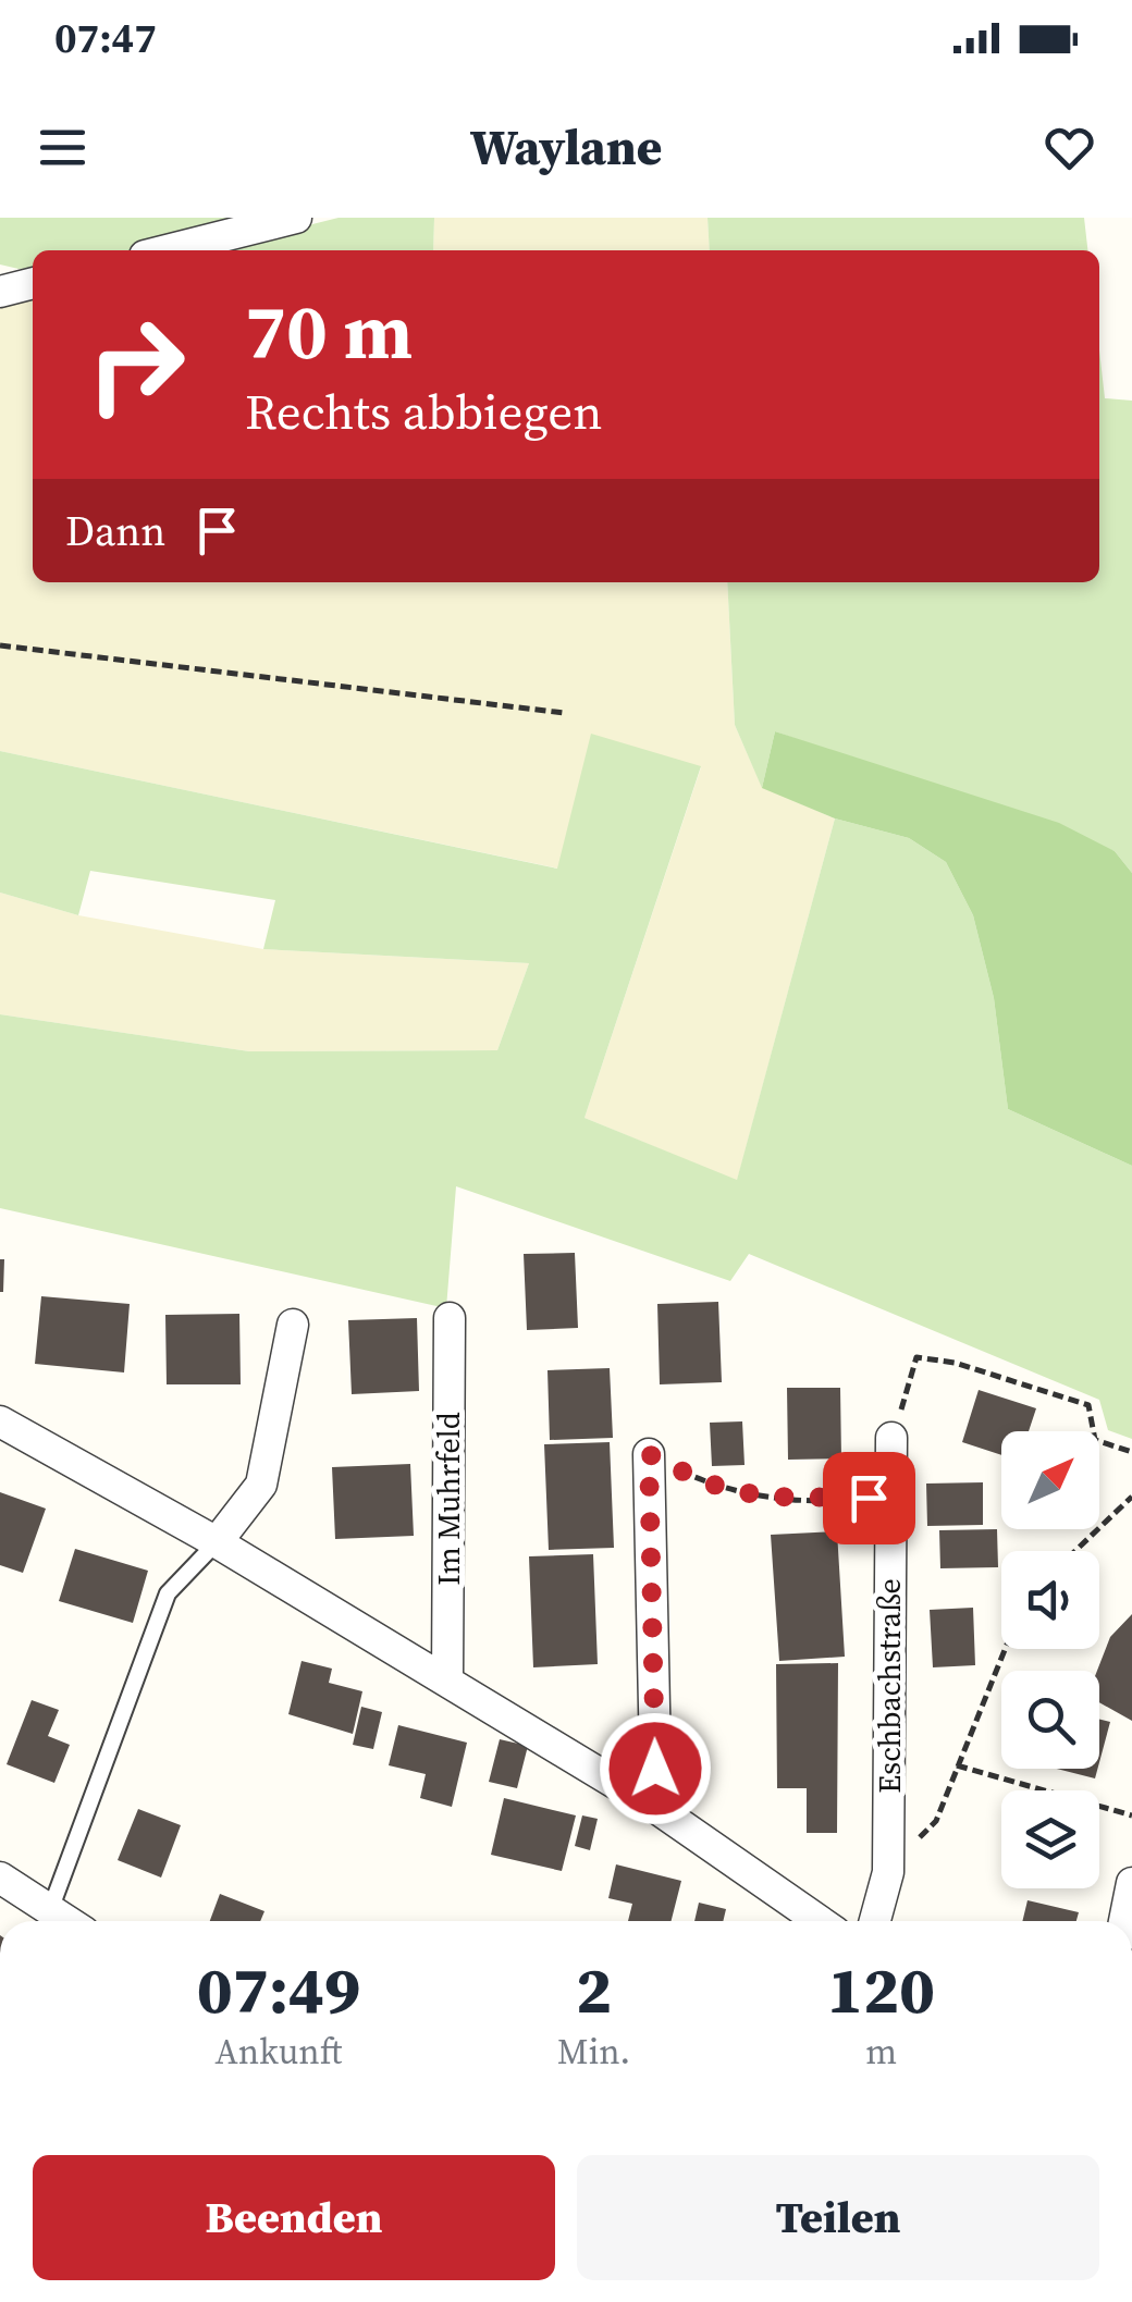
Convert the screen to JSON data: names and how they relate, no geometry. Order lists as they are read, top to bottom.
{
  "streets": {
    "street": ["Im Muhrfeld", "Eschbachstraße"]
  },
  "north": "top right",
  "page": {
    "status": "07:47",
    "header": "Waylane",
    "turn": ["70 m", "Rechts abbiegen"],
    "then": "Dann",
    "eta": [
      "07:49",
      "Ankunft",
      "2",
      "Min.",
      "120",
      "m"
    ],
    "buttons": ["Beenden", "Teilen"]
  }
}
